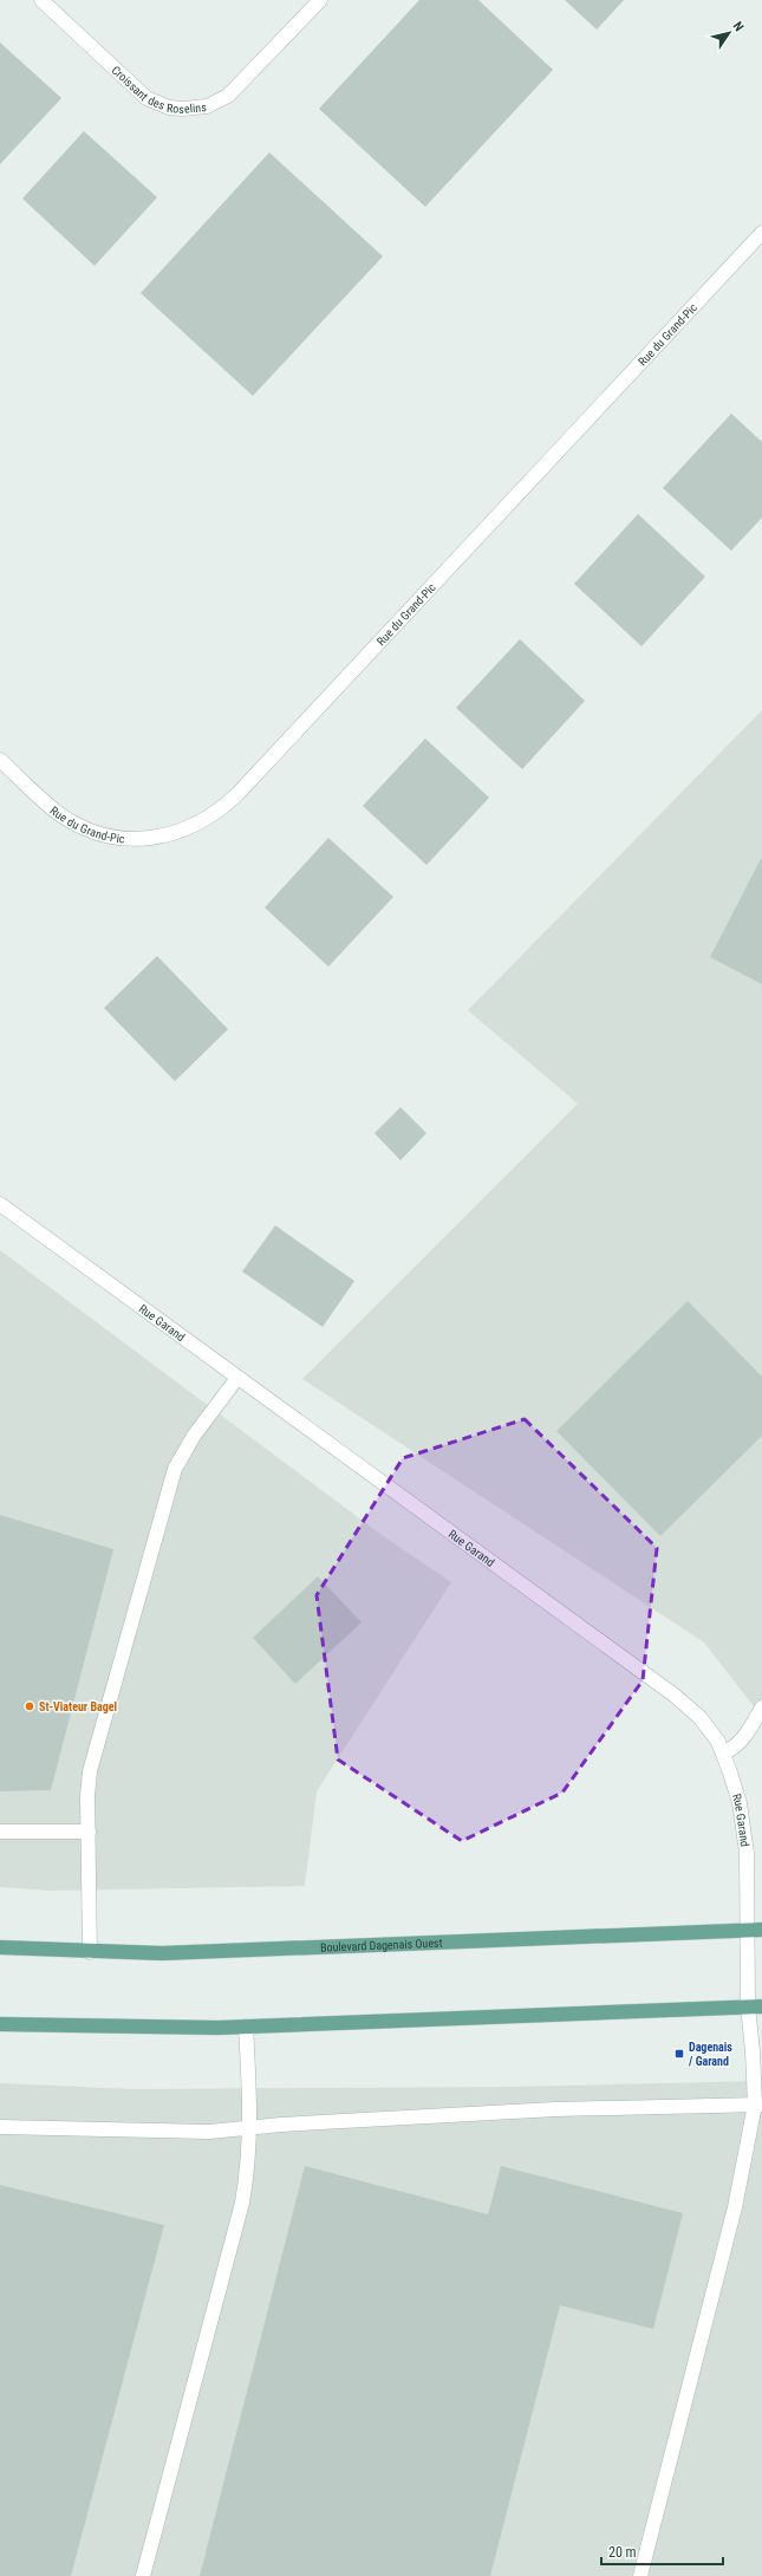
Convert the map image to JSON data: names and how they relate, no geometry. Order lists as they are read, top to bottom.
{
  "streets": {
    "main road": ["Boulevard Dagenais Ouest"],
    "street": ["Croissant des Roselins", "Rue du Grand-Pic", "Rue Garand"]
  },
  "crossings": [
    ["Rue Garand", "Boulevard Dagenais Ouest"]
  ],
  "places": {
    "other": ["St-Viateur Bagel"],
    "transit": ["Dagenais / Garand"]
  },
  "scale_bar": "20 m",
  "north": "top right"
}
